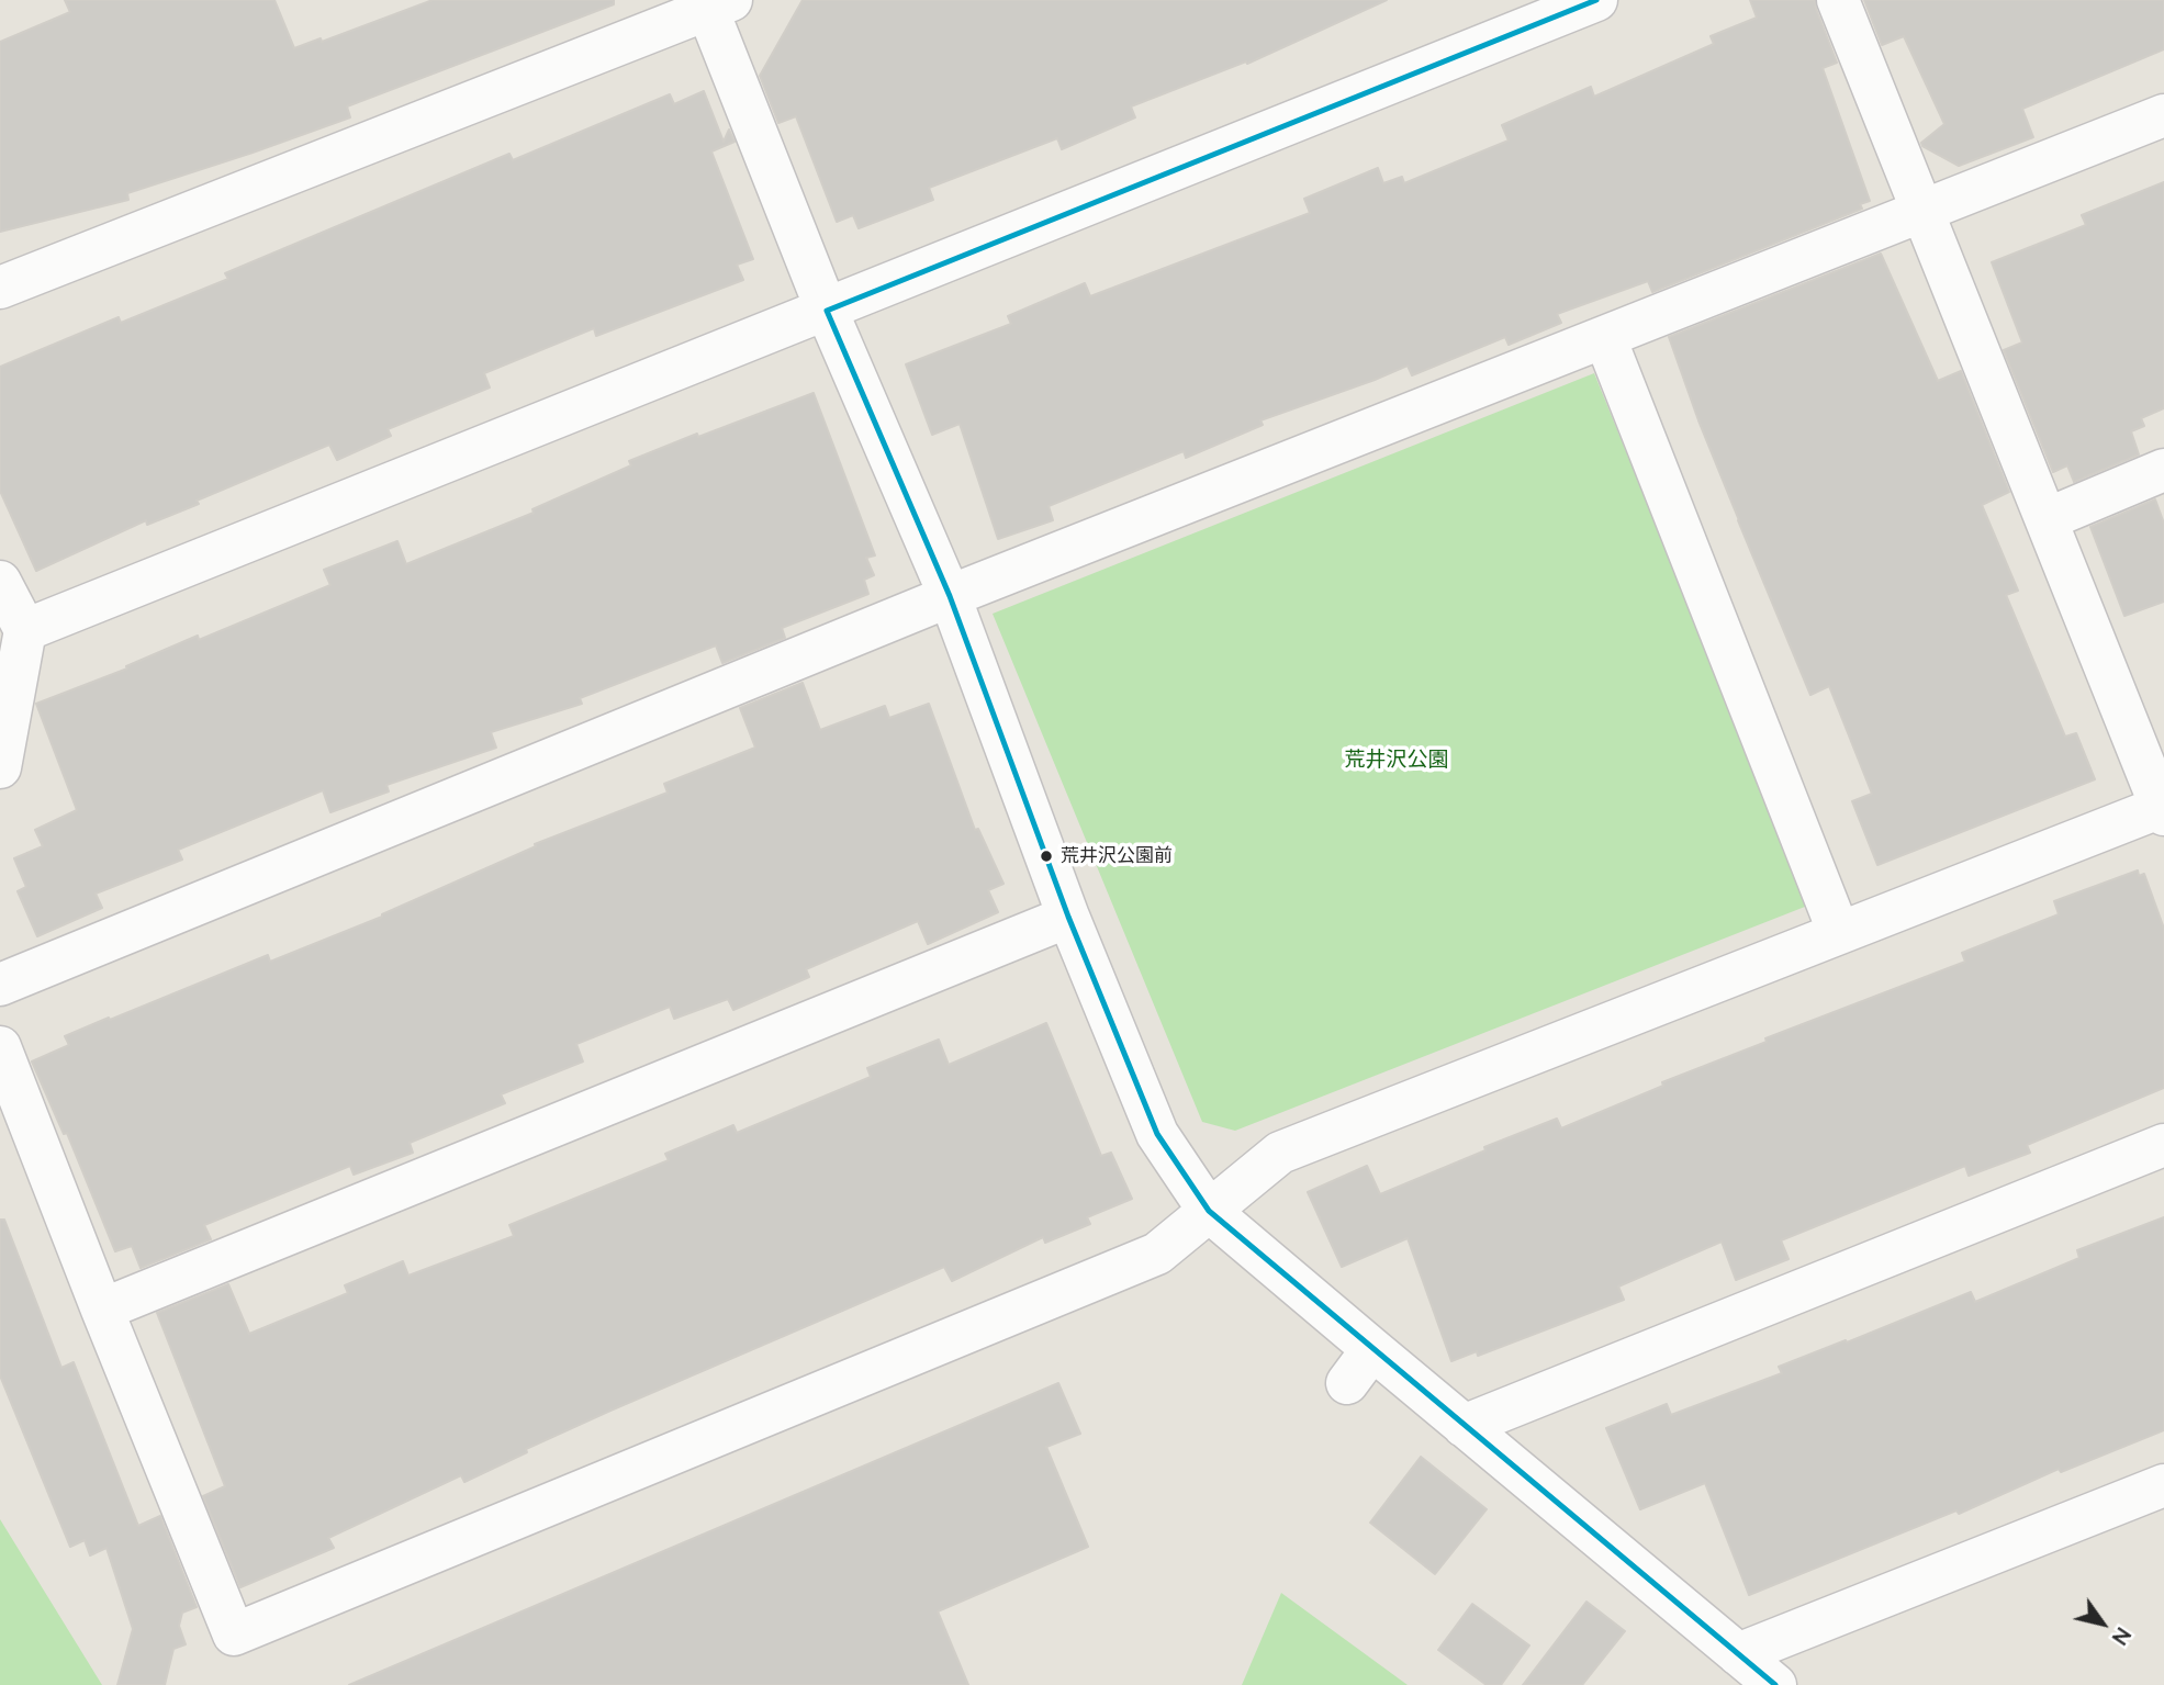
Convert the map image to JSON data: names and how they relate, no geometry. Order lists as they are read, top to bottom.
{
  "parks": ["荒井沢公園"],
  "places": ["荒井沢公園前"],
  "north": "bottom right"
}
